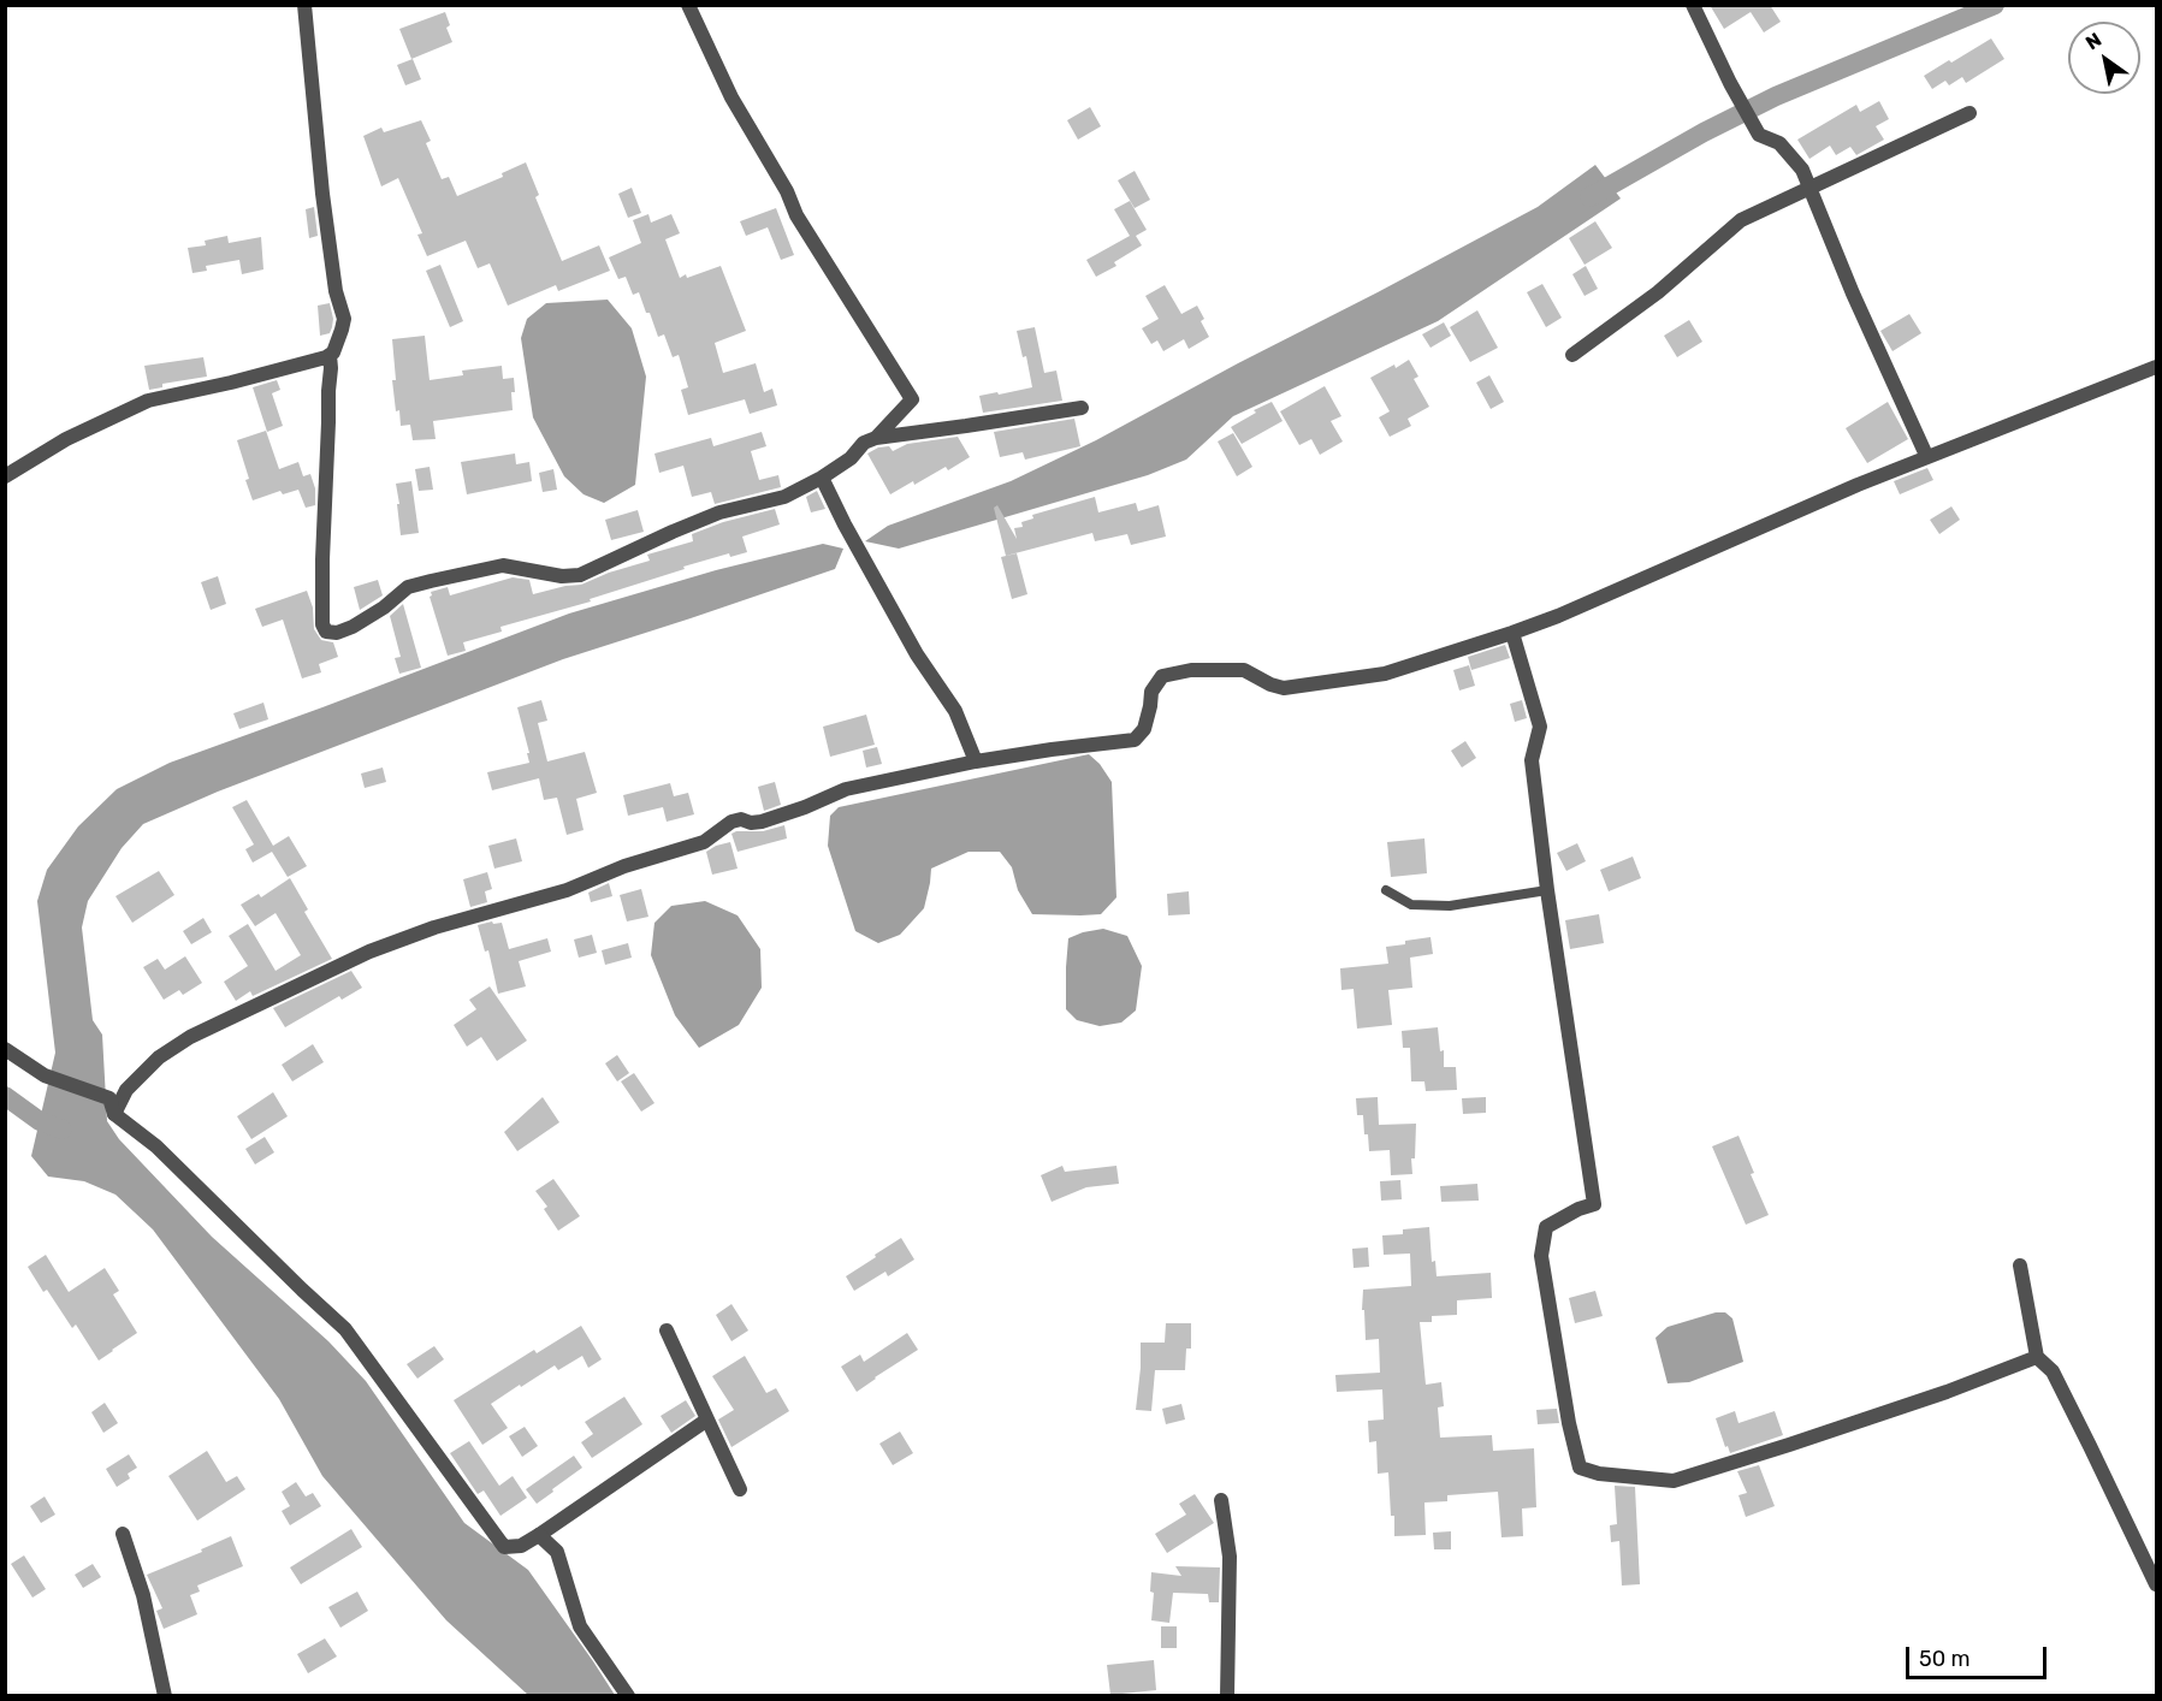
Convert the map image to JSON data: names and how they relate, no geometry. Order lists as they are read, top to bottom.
{
  "scale_bar": "50 m",
  "north": "top left"
}
